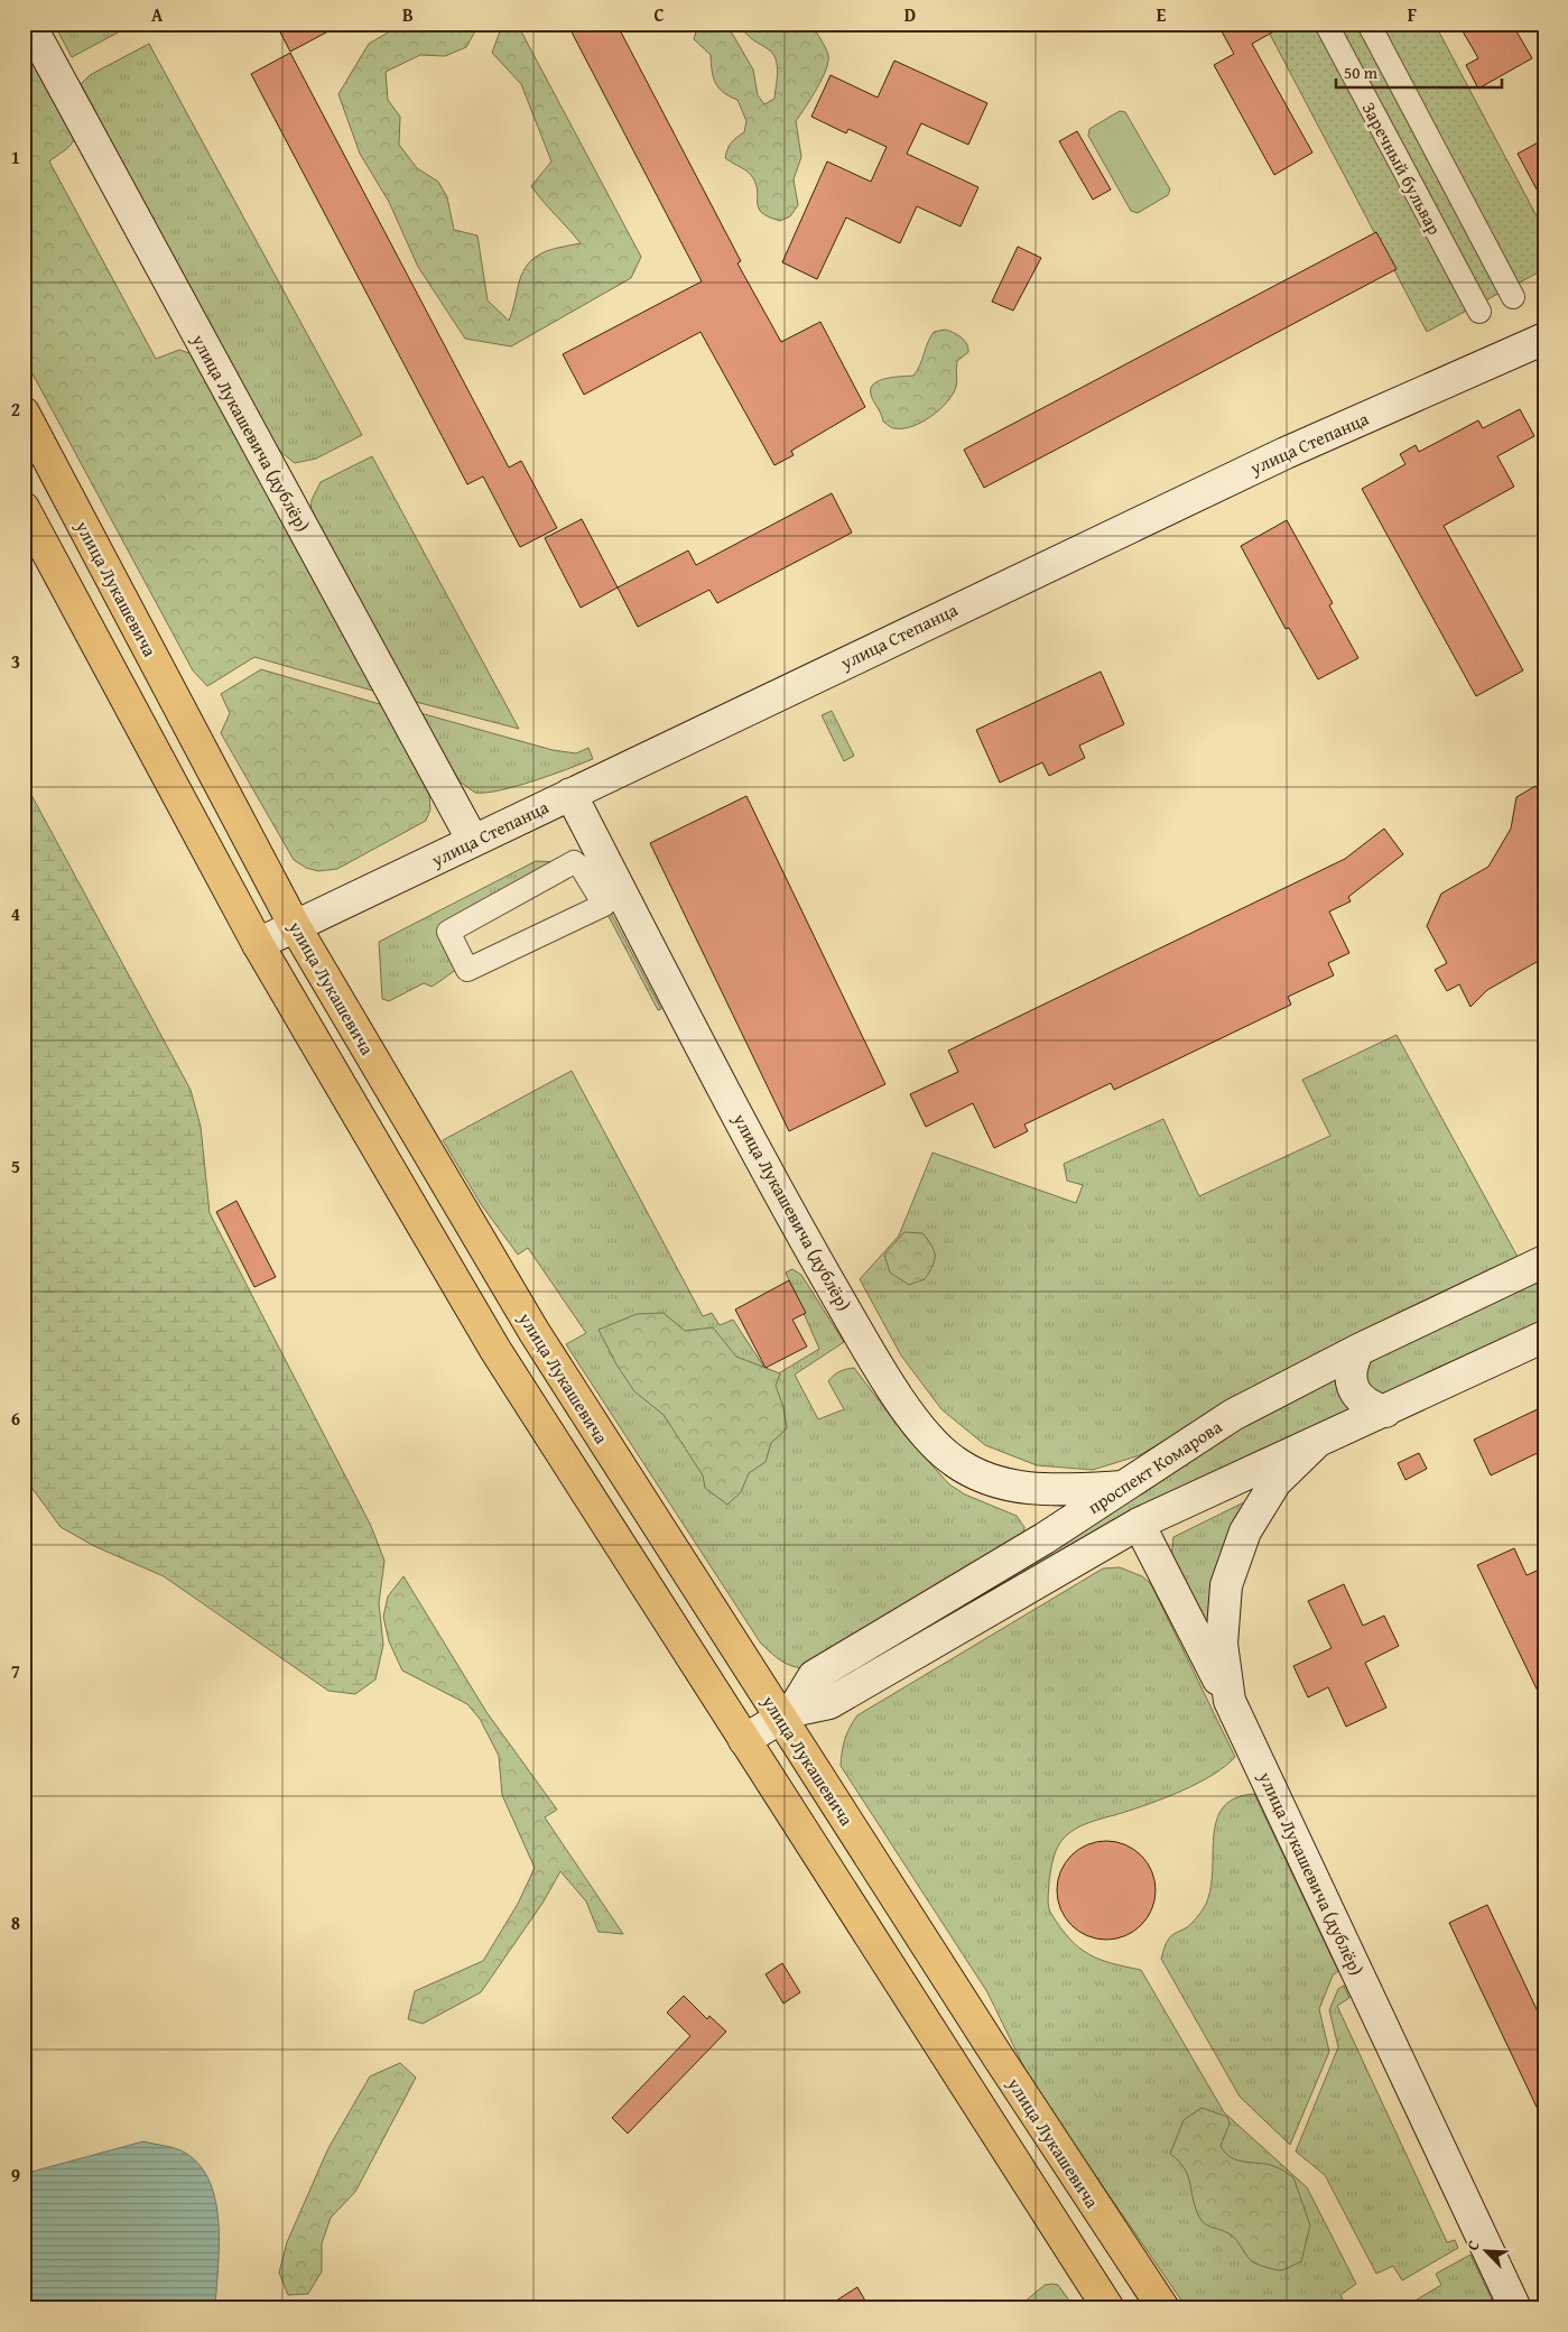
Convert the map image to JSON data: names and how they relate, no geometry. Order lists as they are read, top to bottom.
{
  "streets": {
    "main road": ["улица Лукашевича"],
    "street": [
      "Заречный бульвар",
      "улица Лукашевича (дублёр)",
      "улица Степанца",
      "проспект Комарова"
    ]
  },
  "crossings": [
    ["улица Лукашевича (дублёр)", "улица Степанца"],
    ["улица Лукашевича (дублёр)", "проспект Комарова"],
    ["улица Степанца", "улица Лукашевича"],
    ["улица Лукашевича", "проспект Комарова"]
  ],
  "scale_bar": "50 m",
  "north": "top left",
  "grid": {
    "columns": [
      "A",
      "B",
      "C",
      "D",
      "E",
      "F"
    ],
    "rows": [
      "1",
      "2",
      "3",
      "4",
      "5",
      "6",
      "7",
      "8",
      "9"
    ]
  }
}
